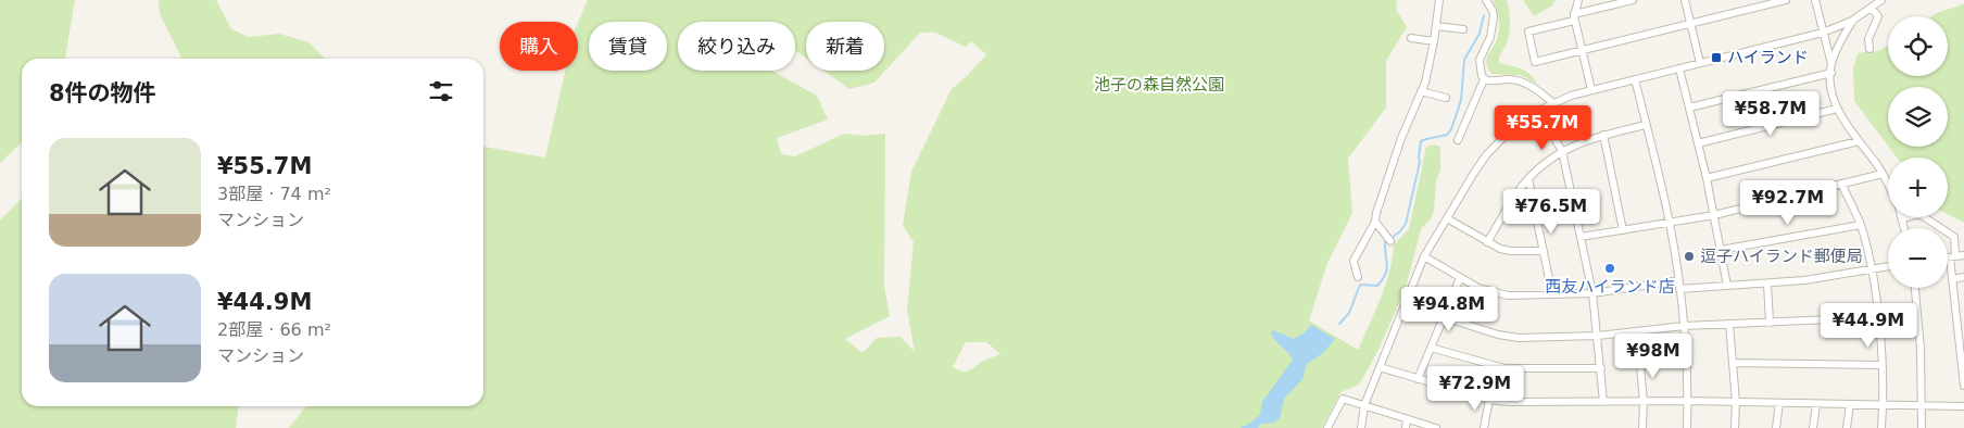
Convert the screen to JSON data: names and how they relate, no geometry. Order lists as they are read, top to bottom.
{
  "parks": ["池子の森自然公園"],
  "places": {
    "transit": ["ハイランド"],
    "other": ["逗子ハイランド郵便局", "西友ハイランド店"]
  },
  "page": {
    "map_buttons": ["+", "−"],
    "chip": [
      "購入",
      "賃貸",
      "絞り込み",
      "新着"
    ],
    "heading": "8件の物件",
    "price": [
      "¥58.7M",
      "¥55.7M",
      "¥92.7M",
      "¥76.5M",
      "¥94.8M",
      "¥44.9M",
      "¥98M",
      "¥72.9M"
    ],
    "list": [
      {
        "name": "¥55.7M",
        "note": "3部屋 · 74 m² · マンション"
      },
      {
        "name": "¥44.9M",
        "note": "2部屋 · 66 m² · マンション"
      }
    ]
  }
}
